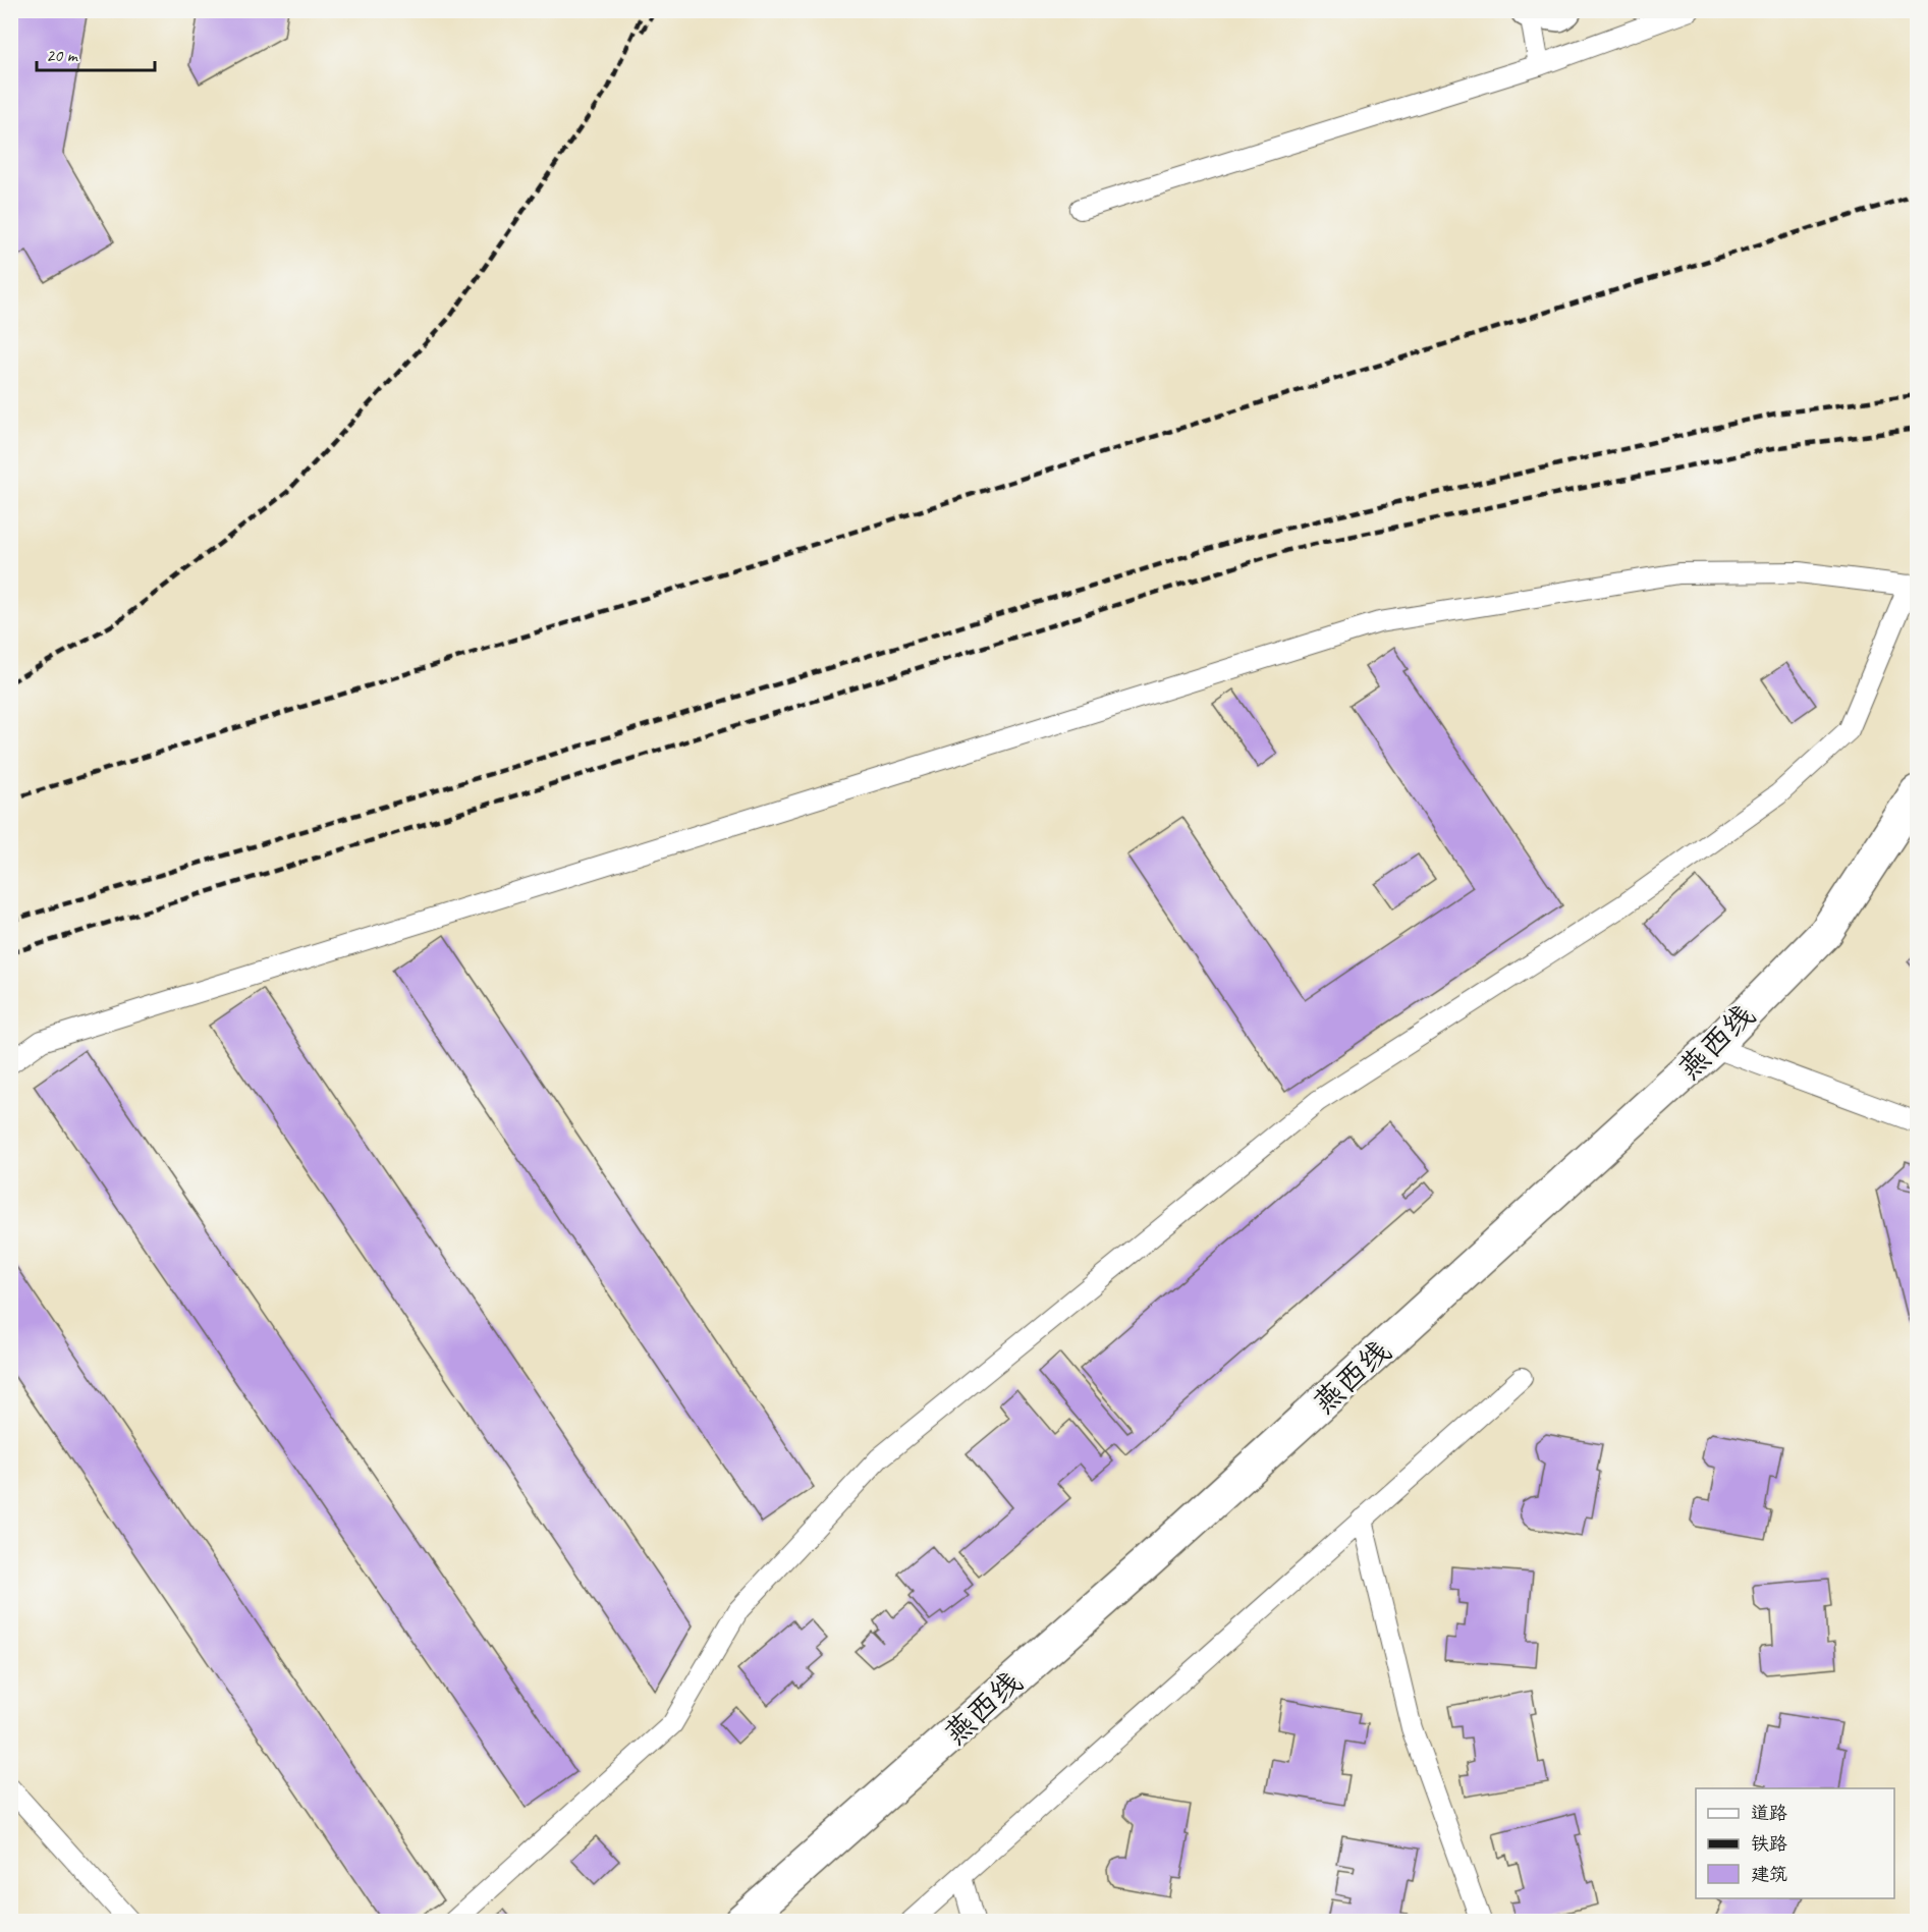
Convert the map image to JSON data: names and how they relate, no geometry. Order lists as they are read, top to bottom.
{
  "streets": {
    "street": ["燕西线"]
  },
  "legend": ["道路", "铁路", "建筑"],
  "scale_bar": "20 m"
}
